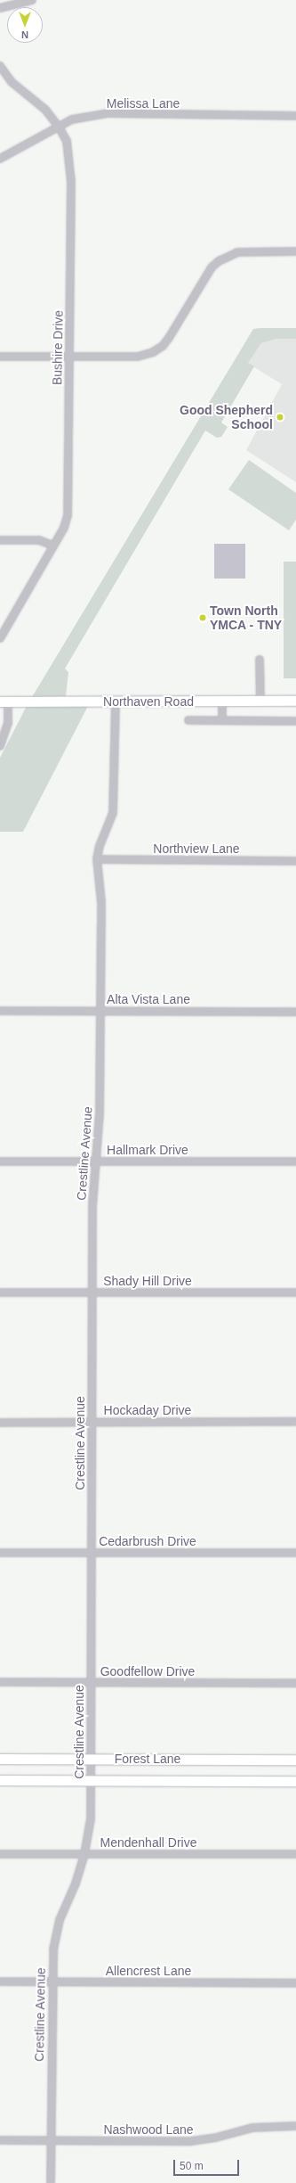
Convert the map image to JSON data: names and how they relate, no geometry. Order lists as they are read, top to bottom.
{
  "streets": {
    "main road": ["Northaven Road", "Forest Lane"],
    "street": [
      "Melissa Lane",
      "Bushire Drive",
      "Northview Lane",
      "Alta Vista Lane",
      "Hallmark Drive",
      "Crestline Avenue",
      "Shady Hill Drive",
      "Hockaday Drive",
      "Cedarbrush Drive",
      "Goodfellow Drive",
      "Mendenhall Drive",
      "Allencrest Lane",
      "Nashwood Lane"
    ]
  },
  "crossings": [
    ["Melissa Lane", "Bushire Drive"],
    ["Northaven Road", "Crestline Avenue"],
    ["Northview Lane", "Crestline Avenue"],
    ["Alta Vista Lane", "Crestline Avenue"],
    ["Hallmark Drive", "Crestline Avenue"],
    ["Crestline Avenue", "Shady Hill Drive"],
    ["Crestline Avenue", "Hockaday Drive"],
    ["Crestline Avenue", "Cedarbrush Drive"],
    ["Crestline Avenue", "Goodfellow Drive"],
    ["Crestline Avenue", "Forest Lane"],
    ["Crestline Avenue", "Mendenhall Drive"],
    ["Crestline Avenue", "Allencrest Lane"],
    ["Crestline Avenue", "Nashwood Lane"]
  ],
  "places": ["Good Shepherd School", "Town North YMCA - TNY"],
  "scale_bar": "50 m",
  "north": "bottom"
}
